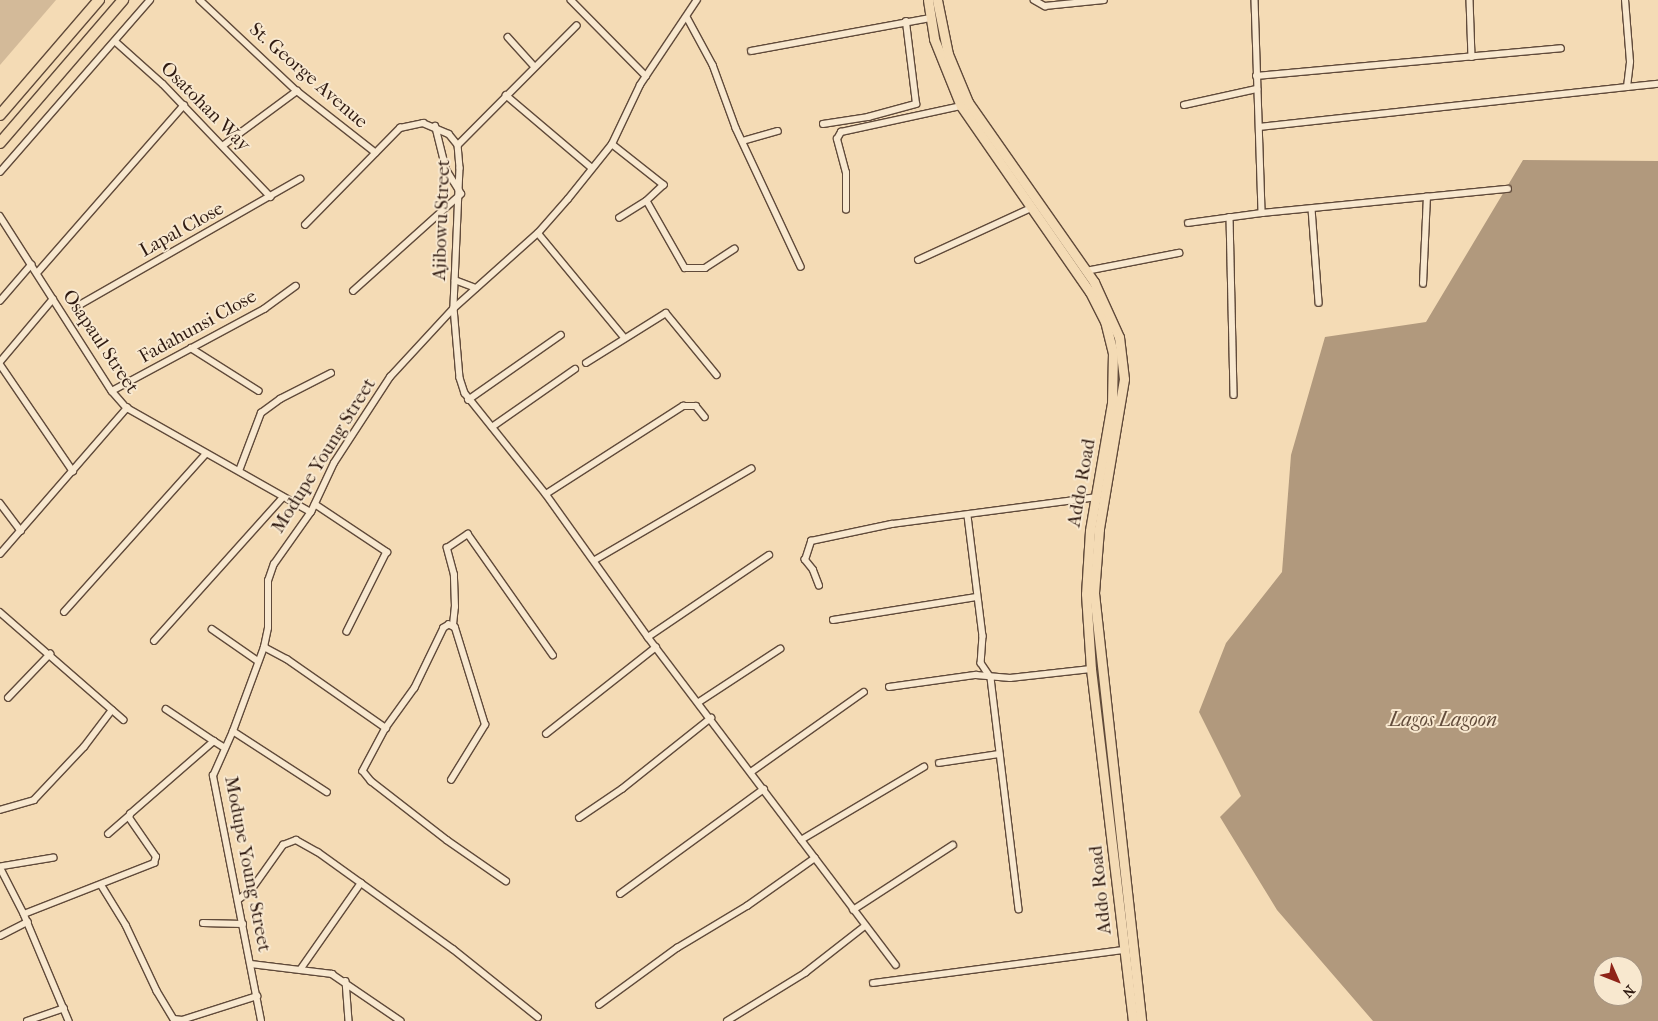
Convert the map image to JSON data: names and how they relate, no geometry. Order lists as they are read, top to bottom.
{
  "streets": {
    "main road": ["Addo Road"],
    "street": [
      "St. George Avenue",
      "Osatohan Way",
      "Ajibowu Street",
      "Lapal Close",
      "Fadahunsi Close",
      "Osapaul Street",
      "Modupe Young Street"
    ]
  },
  "crossings": [
    ["Osatohan Way", "Lapal Close"],
    ["Ajibowu Street", "Modupe Young Street"],
    ["Fadahunsi Close", "Osapaul Street"],
    ["Osapaul Street", "Modupe Young Street"]
  ],
  "water": ["Lagos Lagoon"],
  "north": "bottom right"
}
